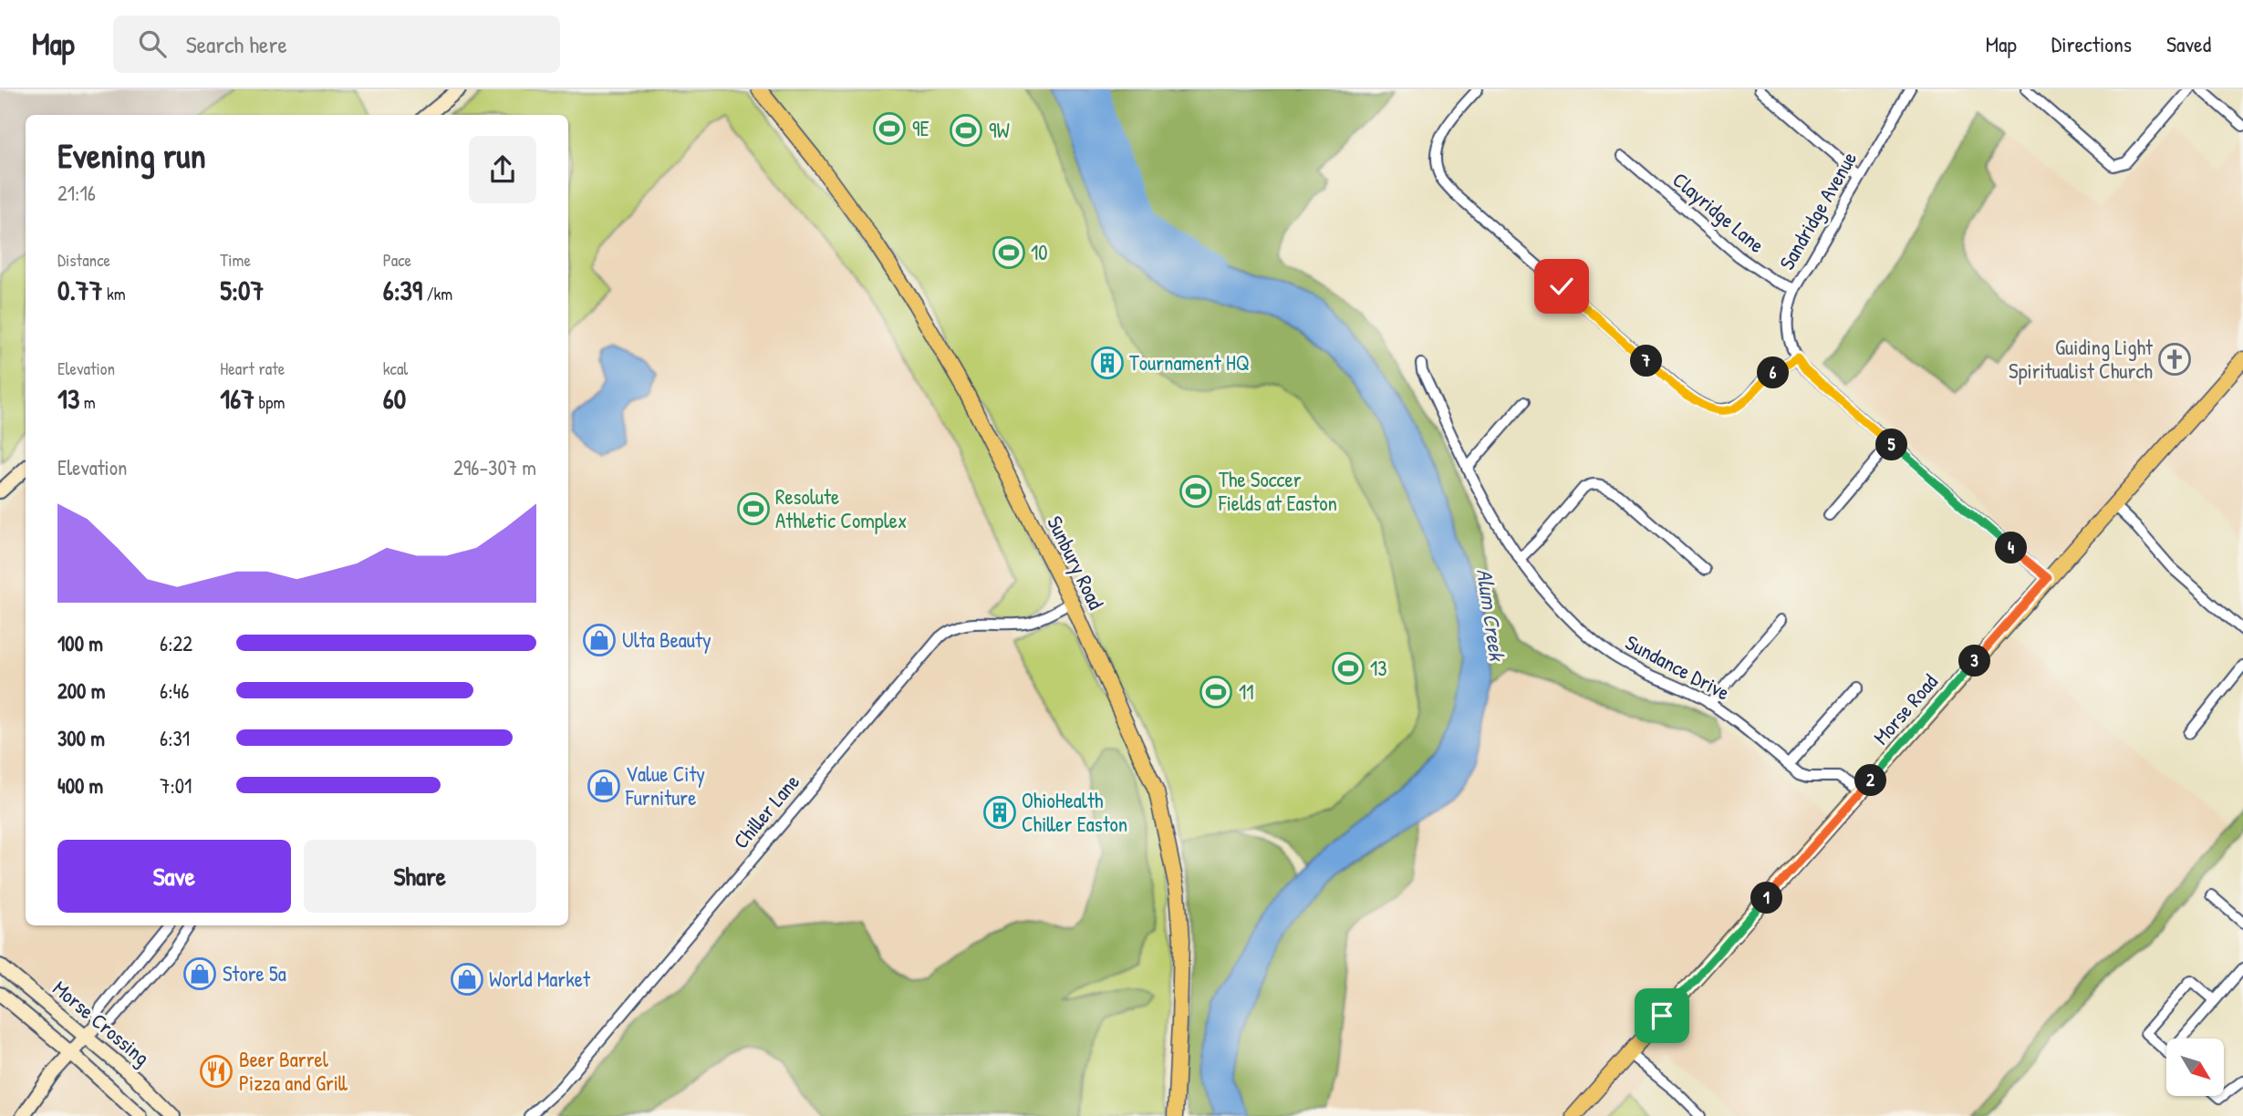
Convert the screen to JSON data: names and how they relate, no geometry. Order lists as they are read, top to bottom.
{
  "streets": {
    "main road": ["Sunbury Road", "Morse Road", "Morse Crossing"],
    "street": [
      "Sandridge Avenue",
      "Clayridge Lane",
      "Sundance Drive",
      "Chiller Lane"
    ]
  },
  "crossings": [
    ["Sandridge Avenue", "Clayridge Lane"],
    ["Sunbury Road", "Chiller Lane"],
    ["Sundance Drive", "Morse Road"]
  ],
  "water": ["Alum Creek"],
  "places": {
    "sports": [
      "9E",
      "9W",
      "10",
      "The Soccer Fields at Easton",
      "Resolute Athletic Complex",
      "13",
      "11"
    ],
    "church": ["Guiding Light Spiritualist Church"],
    "building": ["Tournament HQ", "OhioHealth Chiller Easton"],
    "shop": [
      "Ulta Beauty",
      "Value City Furniture",
      "Store 5a",
      "World Market"
    ],
    "restaurant": ["Beer Barrel Pizza and Grill"]
  },
  "north": "bottom right",
  "page": {
    "header": "Map",
    "search": "Search here",
    "nav": ["Map", "Directions", "Saved"],
    "heading": ["Evening run", "21:16"],
    "stats": [
      ["Distance", "0.77 km"],
      ["Time", "5:07"],
      ["Pace", "6:39 /km"],
      ["Elevation", "13 m"],
      ["Heart rate", "167 bpm"],
      ["kcal", "60"]
    ],
    "pins": [
      "7",
      "6",
      "5",
      "4",
      "3",
      "2",
      "1"
    ],
    "chart": ["Elevation", "296–307 m"],
    "list": [
      {
        "name": "100 m",
        "note": "6:22"
      },
      {
        "name": "200 m",
        "note": "6:46"
      },
      {
        "name": "300 m",
        "note": "6:31"
      },
      {
        "name": "400 m",
        "note": "7:01"
      }
    ],
    "buttons": ["Save", "Share"]
  }
}
